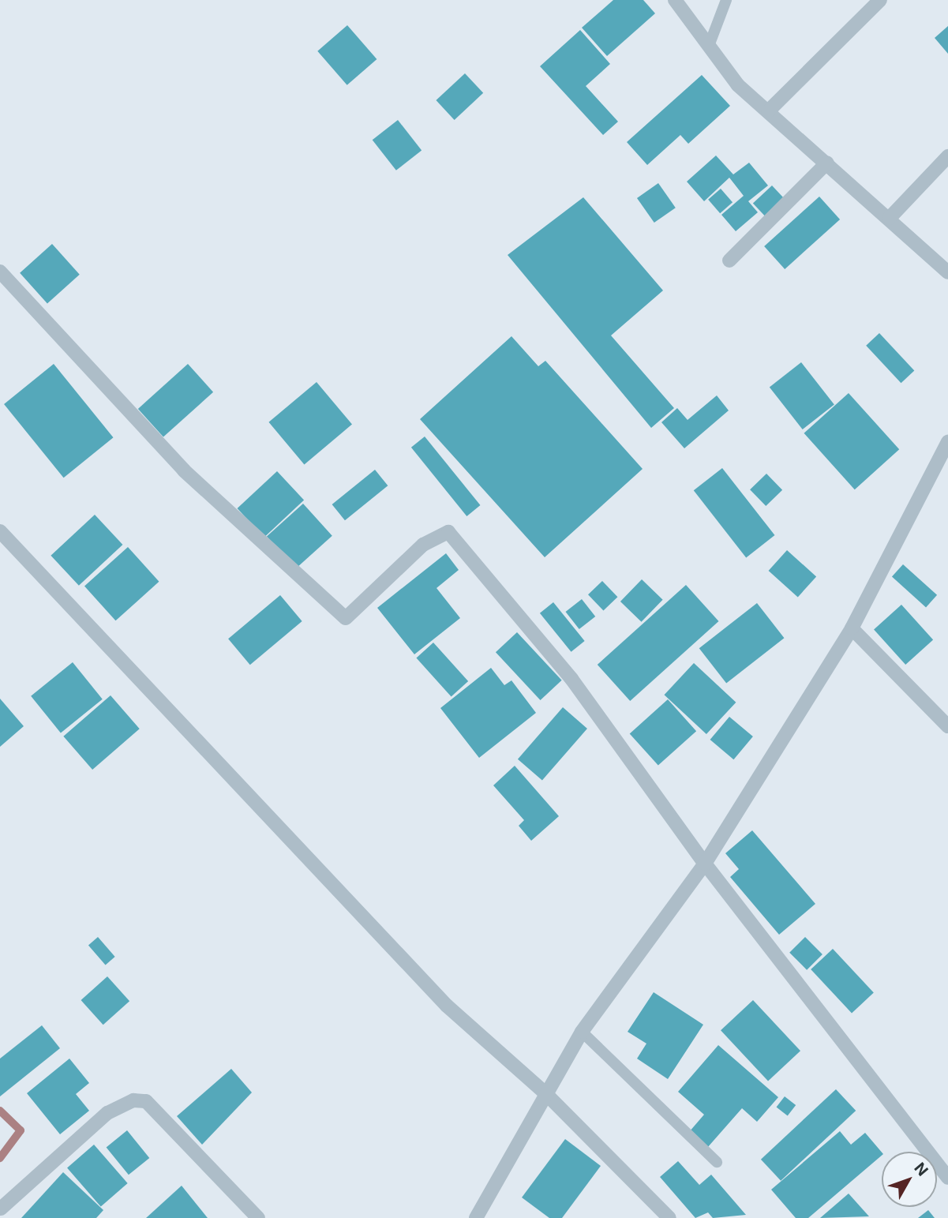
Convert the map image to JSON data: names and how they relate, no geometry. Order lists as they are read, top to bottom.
{
  "north": "top right"
}
